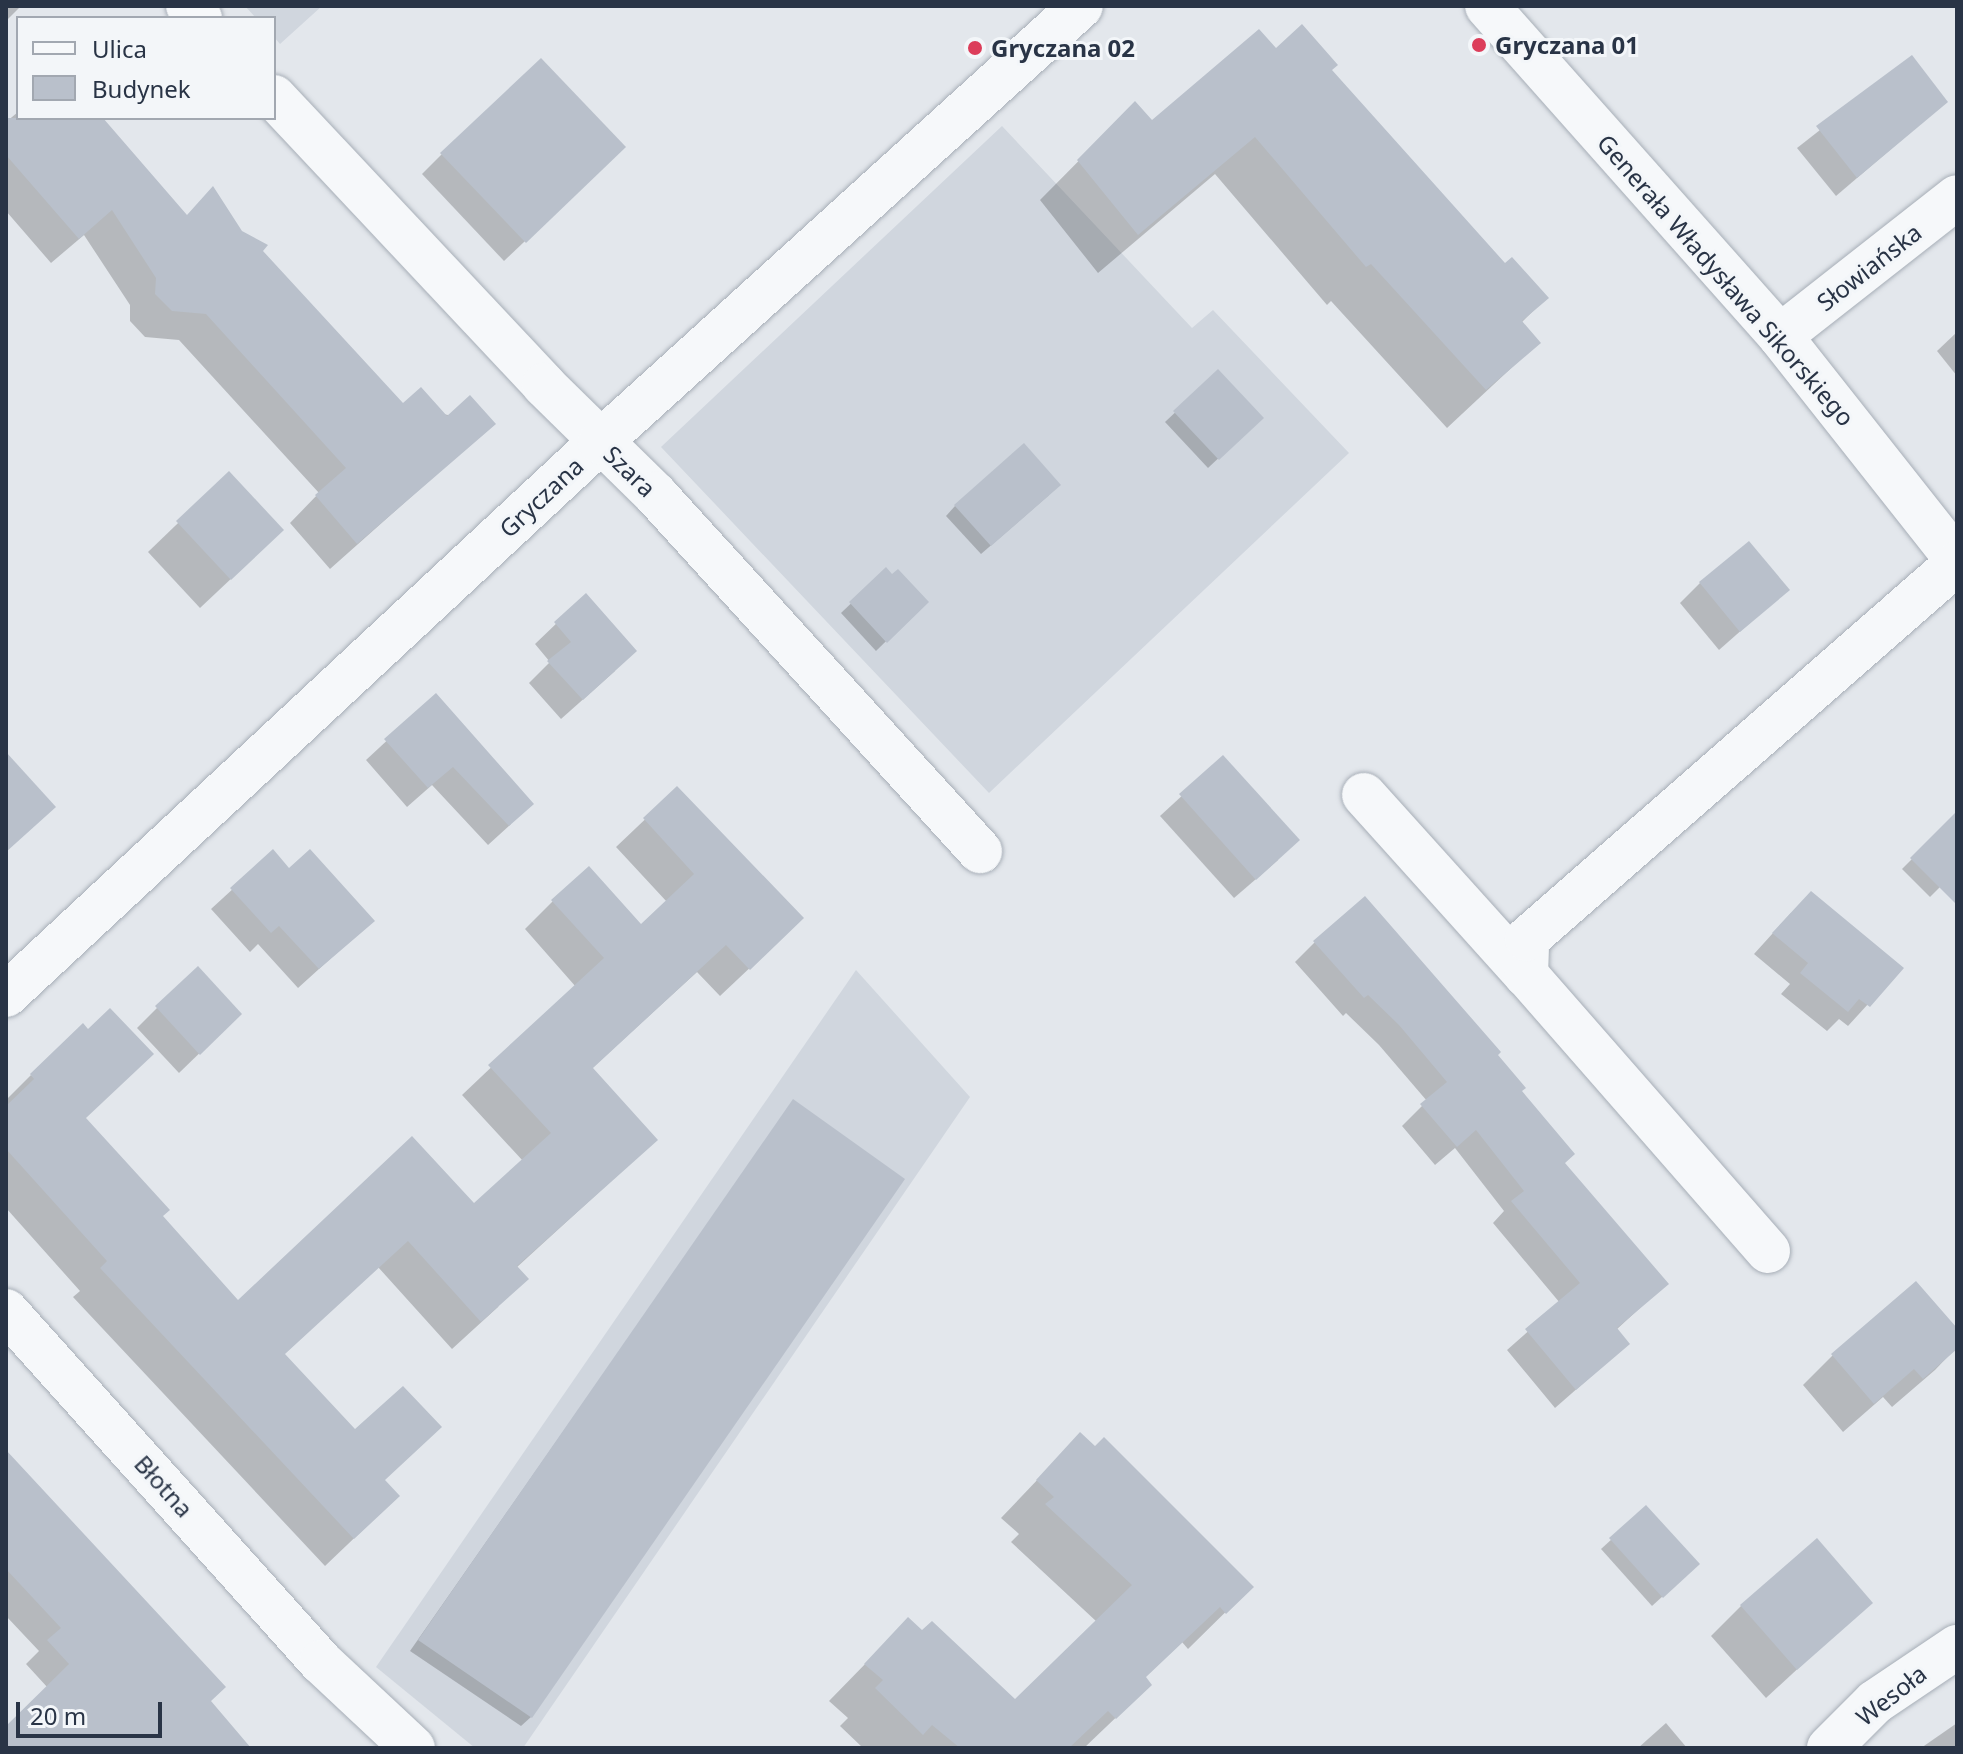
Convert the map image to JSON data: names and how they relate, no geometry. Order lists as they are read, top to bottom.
{
  "streets": {
    "street": [
      "Słowiańska",
      "Generała Władysława Sikorskiego",
      "Szara",
      "Gryczana",
      "Błotna",
      "Wesoła"
    ]
  },
  "crossings": [
    ["Słowiańska", "Generała Władysława Sikorskiego"],
    ["Szara", "Gryczana"]
  ],
  "places": ["Gryczana 01", "Gryczana 02"],
  "legend": ["Ulica", "Budynek"],
  "scale_bar": "20 m"
}
